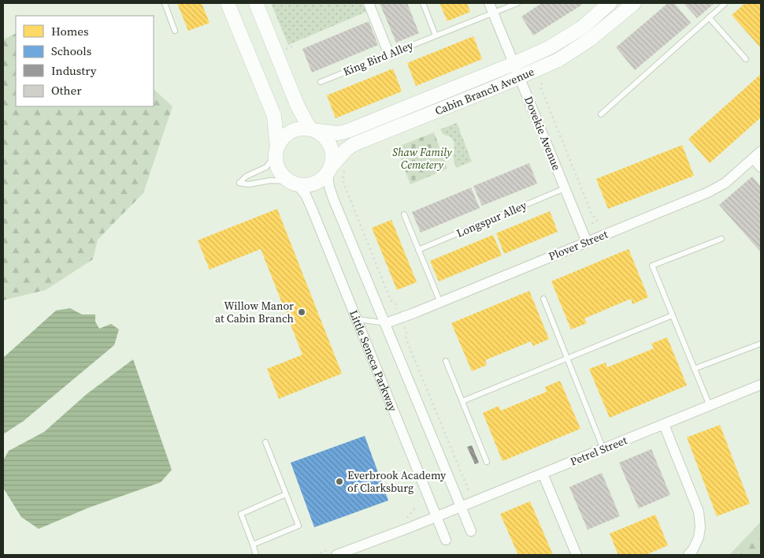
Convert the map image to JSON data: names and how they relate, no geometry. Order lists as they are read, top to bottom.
{
  "streets": {
    "street": [
      "Cabin Branch Avenue",
      "Dovekie Avenue",
      "Plover Street",
      "Little Seneca Parkway",
      "Petrel Street"
    ],
    "lane": ["King Bird Alley", "Longspur Alley"]
  },
  "crossings": [
    ["King Bird Alley", "Dovekie Avenue"],
    ["Cabin Branch Avenue", "Dovekie Avenue"],
    ["Cabin Branch Avenue", "Little Seneca Parkway"],
    ["Dovekie Avenue", "Longspur Alley"],
    ["Dovekie Avenue", "Plover Street"],
    ["Little Seneca Parkway", "Petrel Street"]
  ],
  "parks": ["Shaw Family Cemetery"],
  "places": ["Willow Manor at Cabin Branch", "Everbrook Academy of Clarksburg"],
  "legend": [
    "Homes",
    "Schools",
    "Industry",
    "Other"
  ]
}
